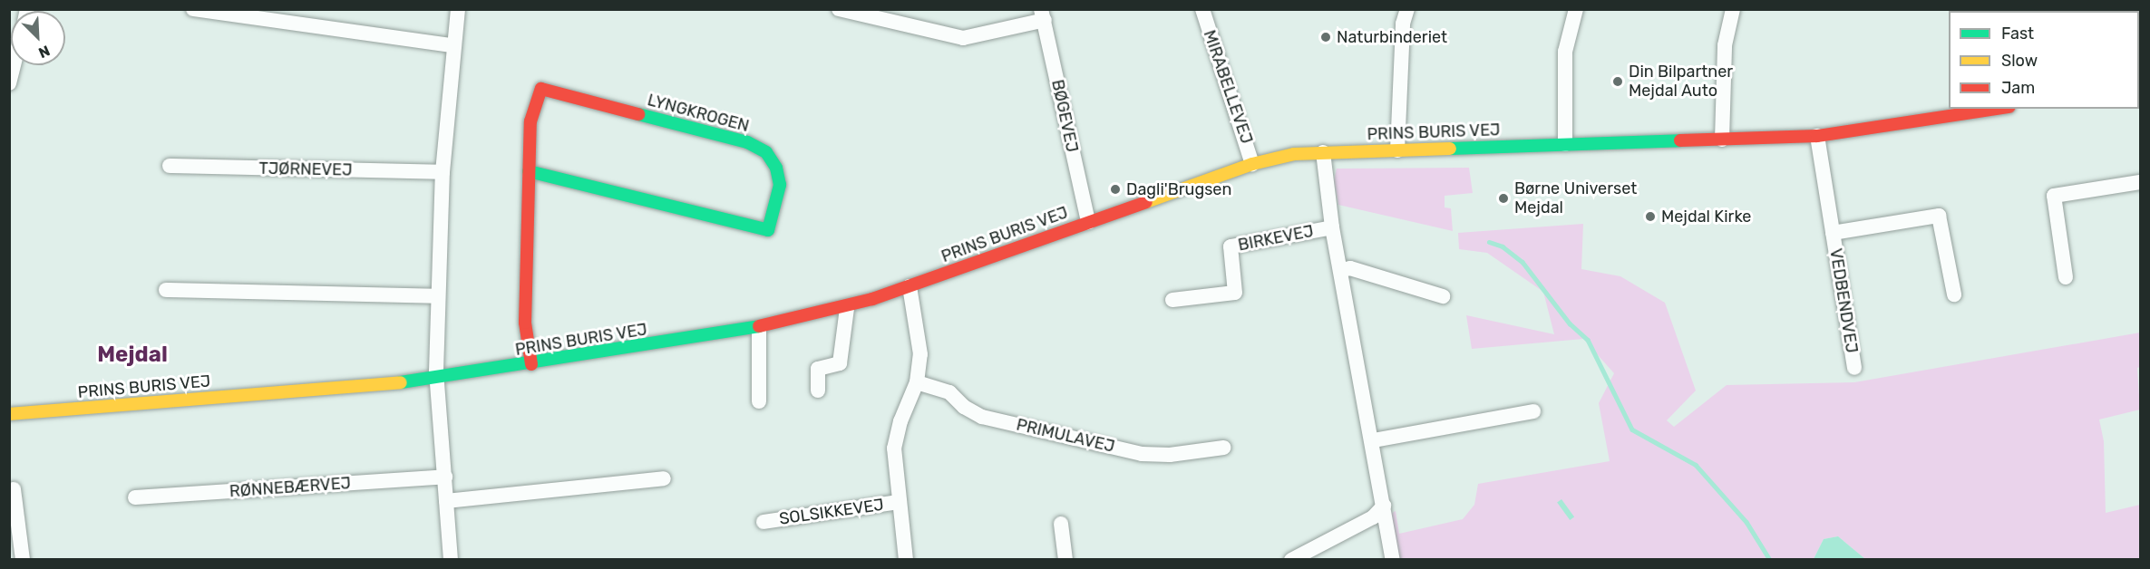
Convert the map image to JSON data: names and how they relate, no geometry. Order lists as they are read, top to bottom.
{
  "streets": {
    "street": [
      "MIRABELLEVEJ",
      "LYNGKROGEN",
      "BØGEVEJ",
      "PRINS BURIS VEJ",
      "TJØRNEVEJ",
      "BIRKEVEJ",
      "VEDBENDVEJ",
      "PRIMULAVEJ",
      "RØNNEBÆRVEJ",
      "SOLSIKKEVEJ"
    ]
  },
  "crossings": [
    ["MIRABELLEVEJ", "PRINS BURIS VEJ"],
    ["LYNGKROGEN", "PRINS BURIS VEJ"],
    ["BØGEVEJ", "PRINS BURIS VEJ"],
    ["PRINS BURIS VEJ", "BIRKEVEJ"],
    ["PRINS BURIS VEJ", "VEDBENDVEJ"],
    ["PRINS BURIS VEJ", "SOLSIKKEVEJ"],
    ["PRIMULAVEJ", "SOLSIKKEVEJ"]
  ],
  "districts": ["Mejdal"],
  "places": [
    "Naturbinderiet",
    "Din Bilpartner Mejdal Auto",
    "Dagli'Brugsen",
    "Børne Universet Mejdal",
    "Mejdal Kirke"
  ],
  "legend": ["Fast", "Slow", "Jam"],
  "north": "bottom right"
}
